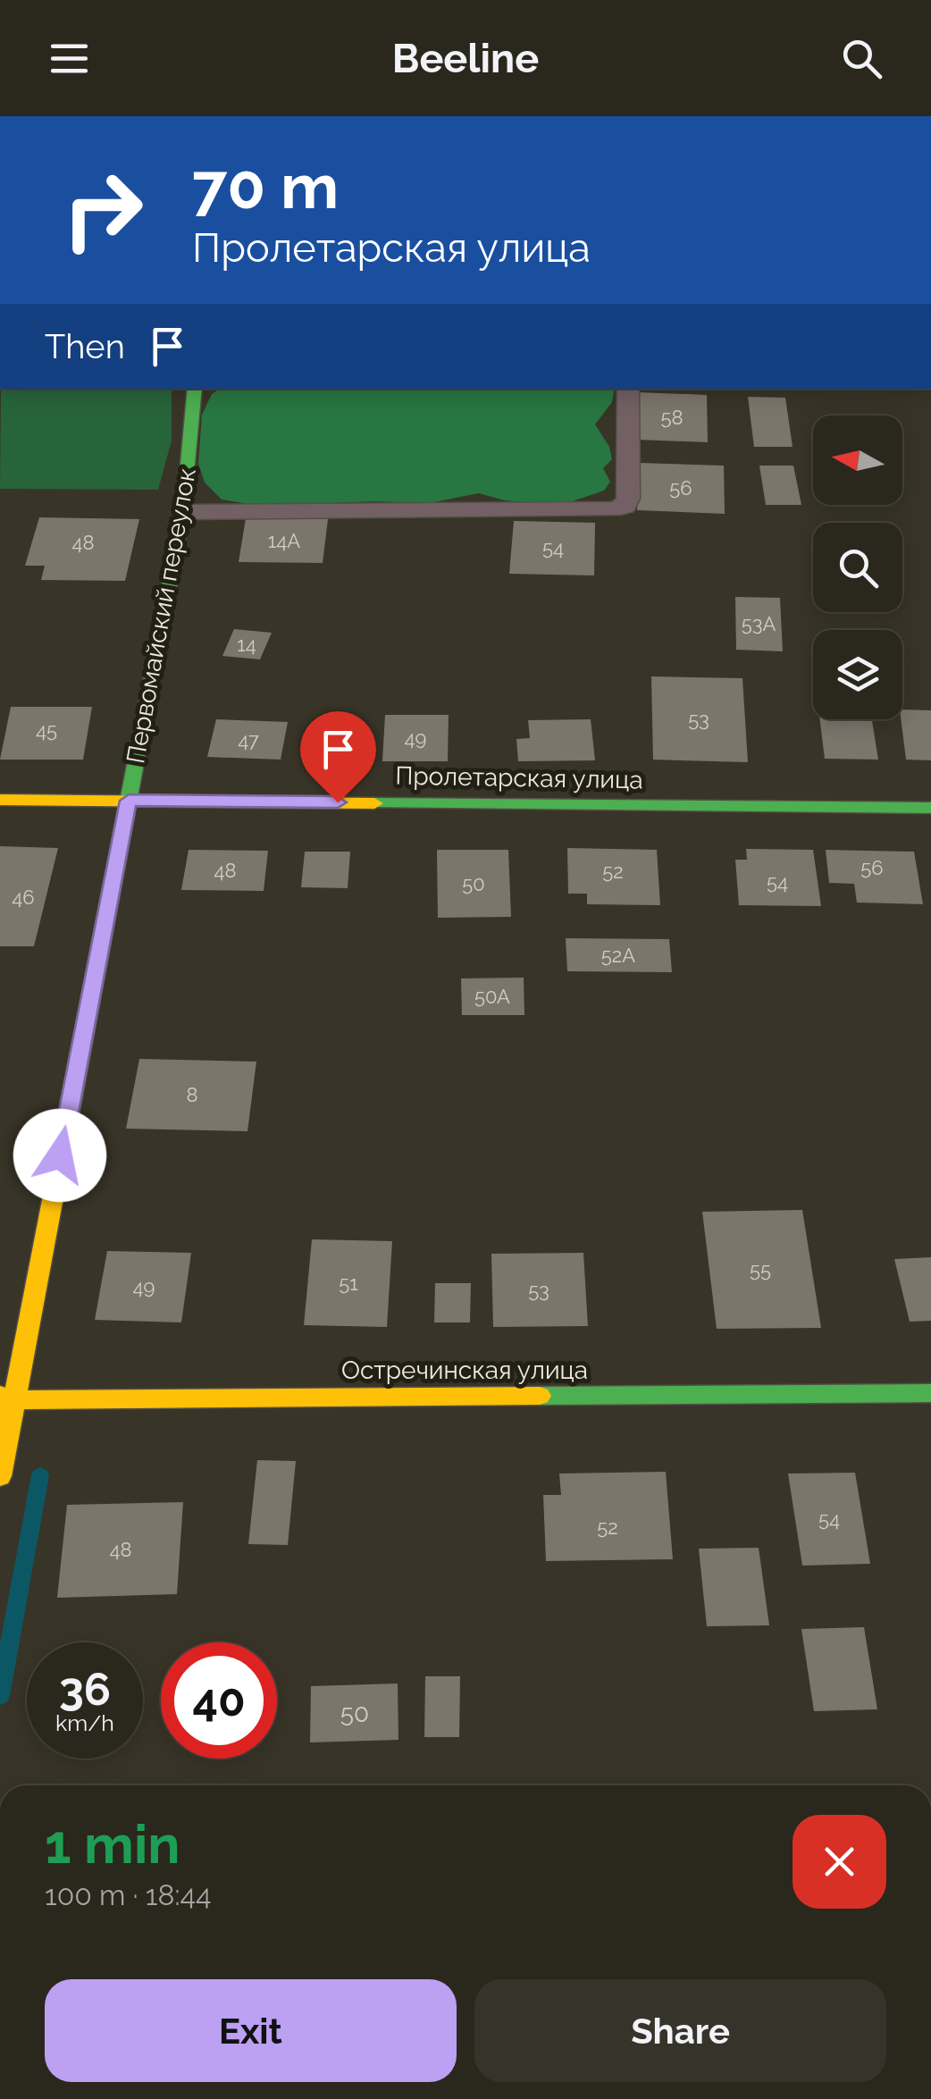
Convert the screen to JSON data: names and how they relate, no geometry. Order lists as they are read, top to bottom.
{
  "streets": {
    "street": ["Первомайский переулок", "Пролетарская улица", "Остречинская улица"]
  },
  "crossings": [
    ["Первомайский переулок", "Пролетарская улица"],
    ["Первомайский переулок", "Остречинская улица"]
  ],
  "house_numbers": [
    "58",
    "56",
    "14А",
    "48",
    "54",
    "53А",
    "14",
    "53",
    "45",
    "49",
    "47",
    "56",
    "48",
    "52",
    "54",
    "50",
    "46",
    "52А",
    "50А",
    "8",
    "55",
    "51",
    "49",
    "53",
    "54",
    "52",
    "48",
    "50"
  ],
  "north": "left",
  "page": {
    "header": "Beeline",
    "turn": ["70 m", "Пролетарская улица"],
    "then": "Then",
    "speed": "36 km/h",
    "limit": "40",
    "heading": ["1 min", "100 m · 18:44"],
    "buttons": ["Exit", "Share"]
  }
}
